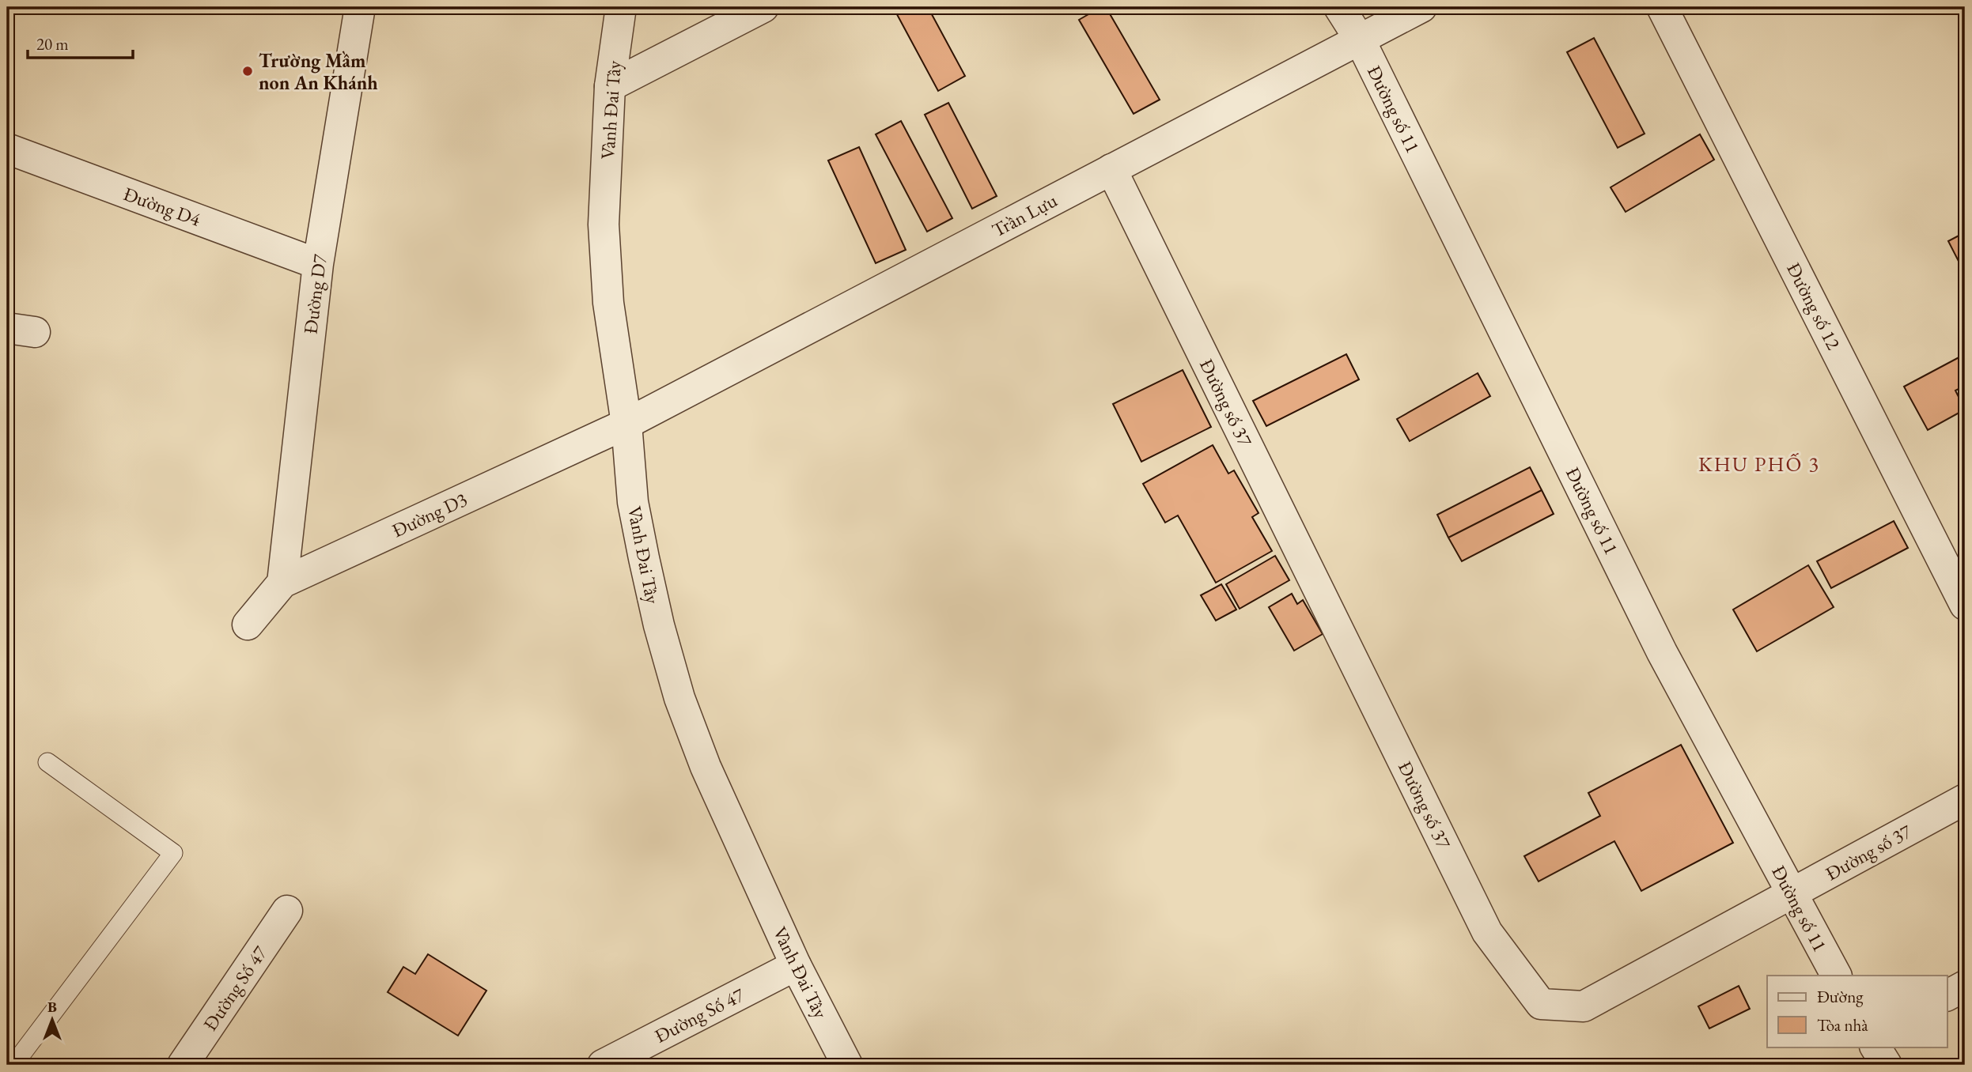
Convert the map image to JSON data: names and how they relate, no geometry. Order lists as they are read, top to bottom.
{
  "streets": {
    "street": [
      "Đường số 11",
      "Vành Đai Tây",
      "Đường D4",
      "Trần Lựu",
      "Đường D7",
      "Đường số 12",
      "Đường số 37",
      "Đường D3",
      "Đường Số 47"
    ]
  },
  "crossings": [
    ["Đường số 11", "Trần Lựu"],
    ["Đường số 11", "Đường số 37"],
    ["Vành Đai Tây", "Trần Lựu"],
    ["Vành Đai Tây", "Đường D3"],
    ["Vành Đai Tây", "Đường Số 47"],
    ["Đường D4", "Đường D7"],
    ["Trần Lựu", "Đường số 37"],
    ["Trần Lựu", "Đường D3"],
    ["Đường D7", "Đường D3"]
  ],
  "districts": ["KHU PHỐ 3"],
  "places": ["Trường Mầm non An Khánh"],
  "legend": ["Đường", "Tòa nhà"],
  "scale_bar": "20 m",
  "north": "top"
}
